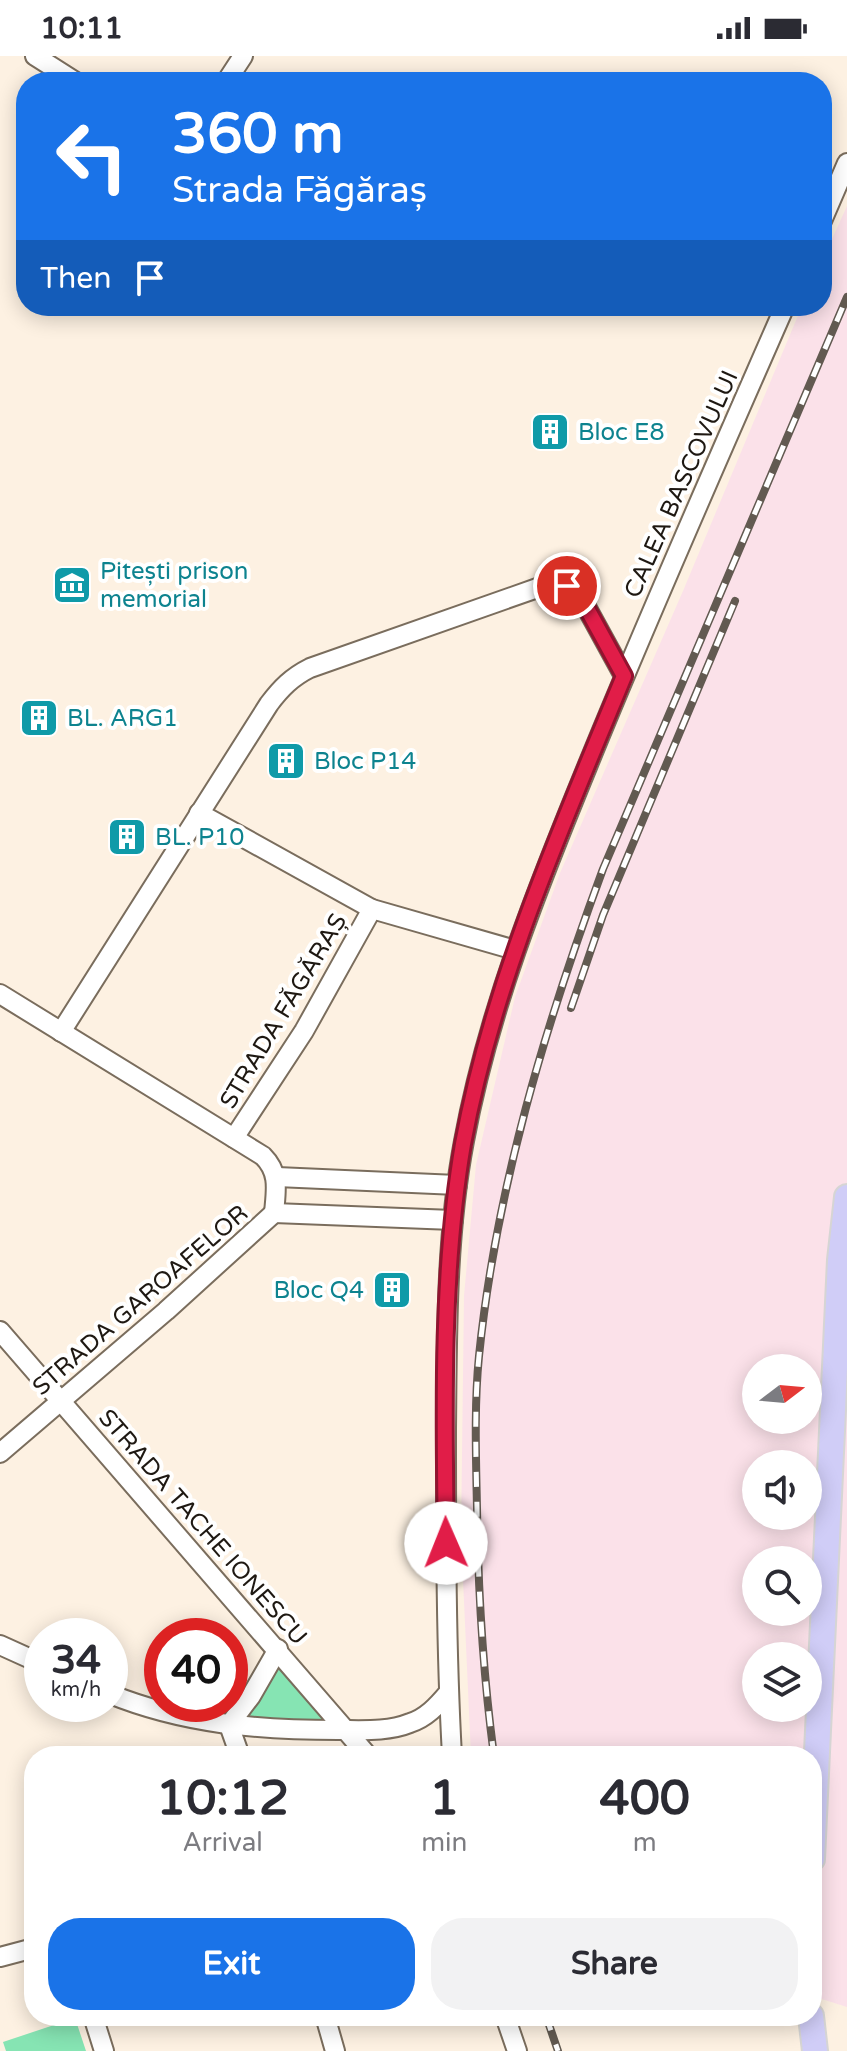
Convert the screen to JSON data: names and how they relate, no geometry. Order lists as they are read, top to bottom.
{
  "streets": {
    "street": [
      "CALEA BASCOVULUI",
      "STRADA FĂGĂRAȘ",
      "STRADA GAROAFELOR",
      "STRADA TACHE IONESCU"
    ]
  },
  "crossings": [
    ["CALEA BASCOVULUI", "STRADA FĂGĂRAȘ"],
    ["STRADA GAROAFELOR", "STRADA TACHE IONESCU"]
  ],
  "places": {
    "building": [
      "Bloc E8",
      "BL. ARG1",
      "Bloc P14",
      "BL. P10",
      "Bloc Q4"
    ],
    "museum": ["Pitești prison memorial"]
  },
  "north": "right",
  "page": {
    "status": "10:11",
    "turn": ["360 m", "Strada Făgăraș"],
    "then": "Then",
    "speed": "34 km/h",
    "limit": "40",
    "eta": [
      "10:12",
      "Arrival",
      "1",
      "min",
      "400",
      "m"
    ],
    "buttons": ["Exit", "Share"]
  }
}
